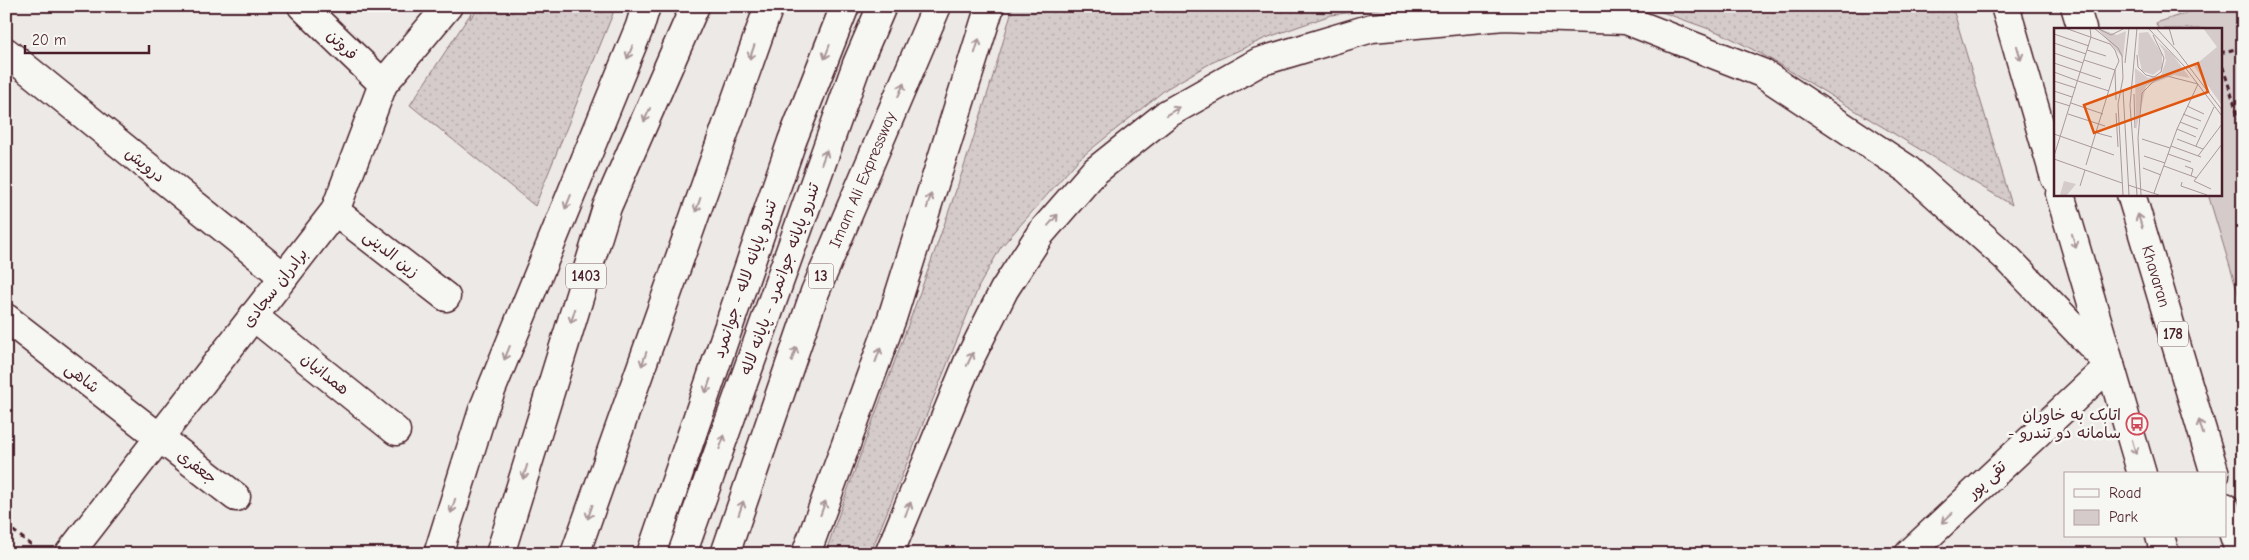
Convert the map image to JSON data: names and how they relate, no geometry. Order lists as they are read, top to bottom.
{
  "streets": {
    "main road": [
      "فروتن",
      "درویش",
      "Imam Ali Expressway",
      "زین الدینی",
      "1403",
      "13",
      "Khavaran",
      "تندرو پایانه لاله - جوانمرد",
      "تندرو پایانه جوانمرد - پایانه لاله",
      "برادران سجادی",
      "178",
      "همدانیان",
      "شاهی",
      "جعفری",
      "تقی پور"
    ]
  },
  "crossings": [
    ["فروتن", "برادران سجادی"],
    ["درویش", "برادران سجادی"],
    ["زین الدینی", "برادران سجادی"],
    ["برادران سجادی", "همدانیان"],
    ["برادران سجادی", "شاهی"],
    ["برادران سجادی", "جعفری"],
    ["شاهی", "جعفری"]
  ],
  "one_way": ["تقی پور"],
  "places": {
    "bus stop": ["اتابک به خاوران - سامانه دو تندرو"]
  },
  "legend": ["Road", "Park"],
  "scale_bar": "20 m"
}
